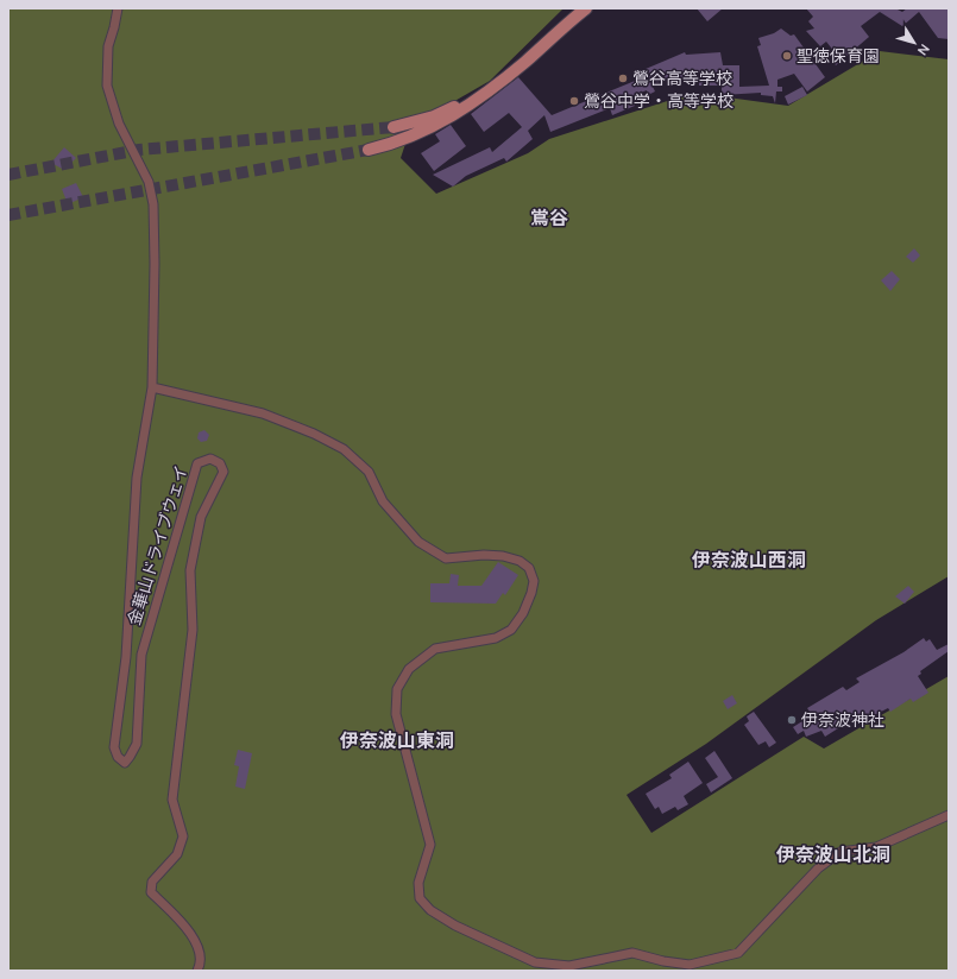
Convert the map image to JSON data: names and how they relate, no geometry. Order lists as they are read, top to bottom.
{
  "streets": {
    "street": ["金華山ドライブウェイ"]
  },
  "districts": [
    "鴬谷",
    "伊奈波山西洞",
    "伊奈波山東洞",
    "伊奈波山北洞"
  ],
  "places": [
    "聖徳保育園",
    "鶯谷高等学校",
    "鶯谷中学・高等学校",
    "伊奈波神社"
  ],
  "north": "bottom right"
}
